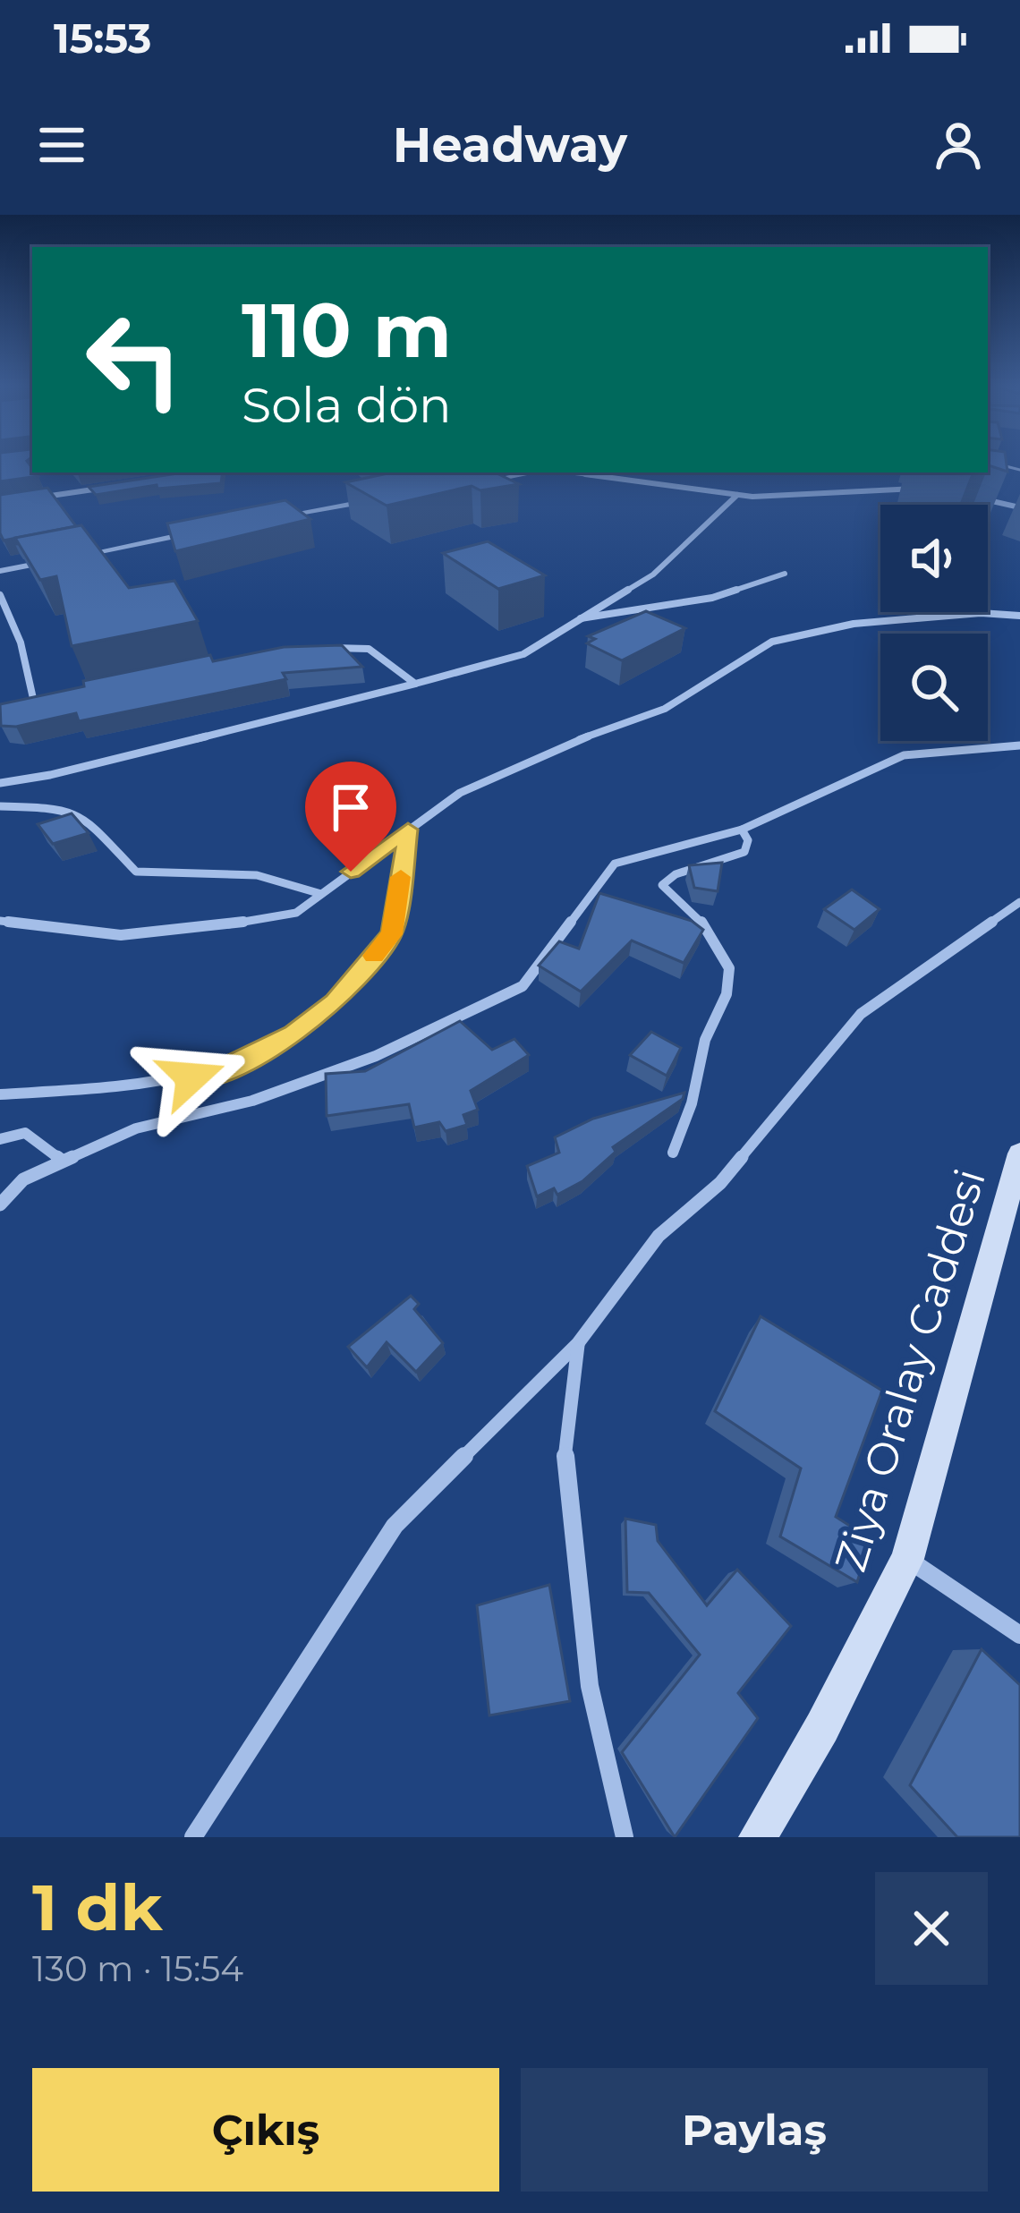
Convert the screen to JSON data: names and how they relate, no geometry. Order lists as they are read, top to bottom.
{
  "streets": {
    "main road": ["Ziya Oralay Caddesi"]
  },
  "page": {
    "status": "15:53",
    "header": "Headway",
    "turn": ["110 m", "Sola dön"],
    "heading": ["1 dk", "130 m · 15:54"],
    "buttons": ["Çıkış", "Paylaş"]
  }
}
